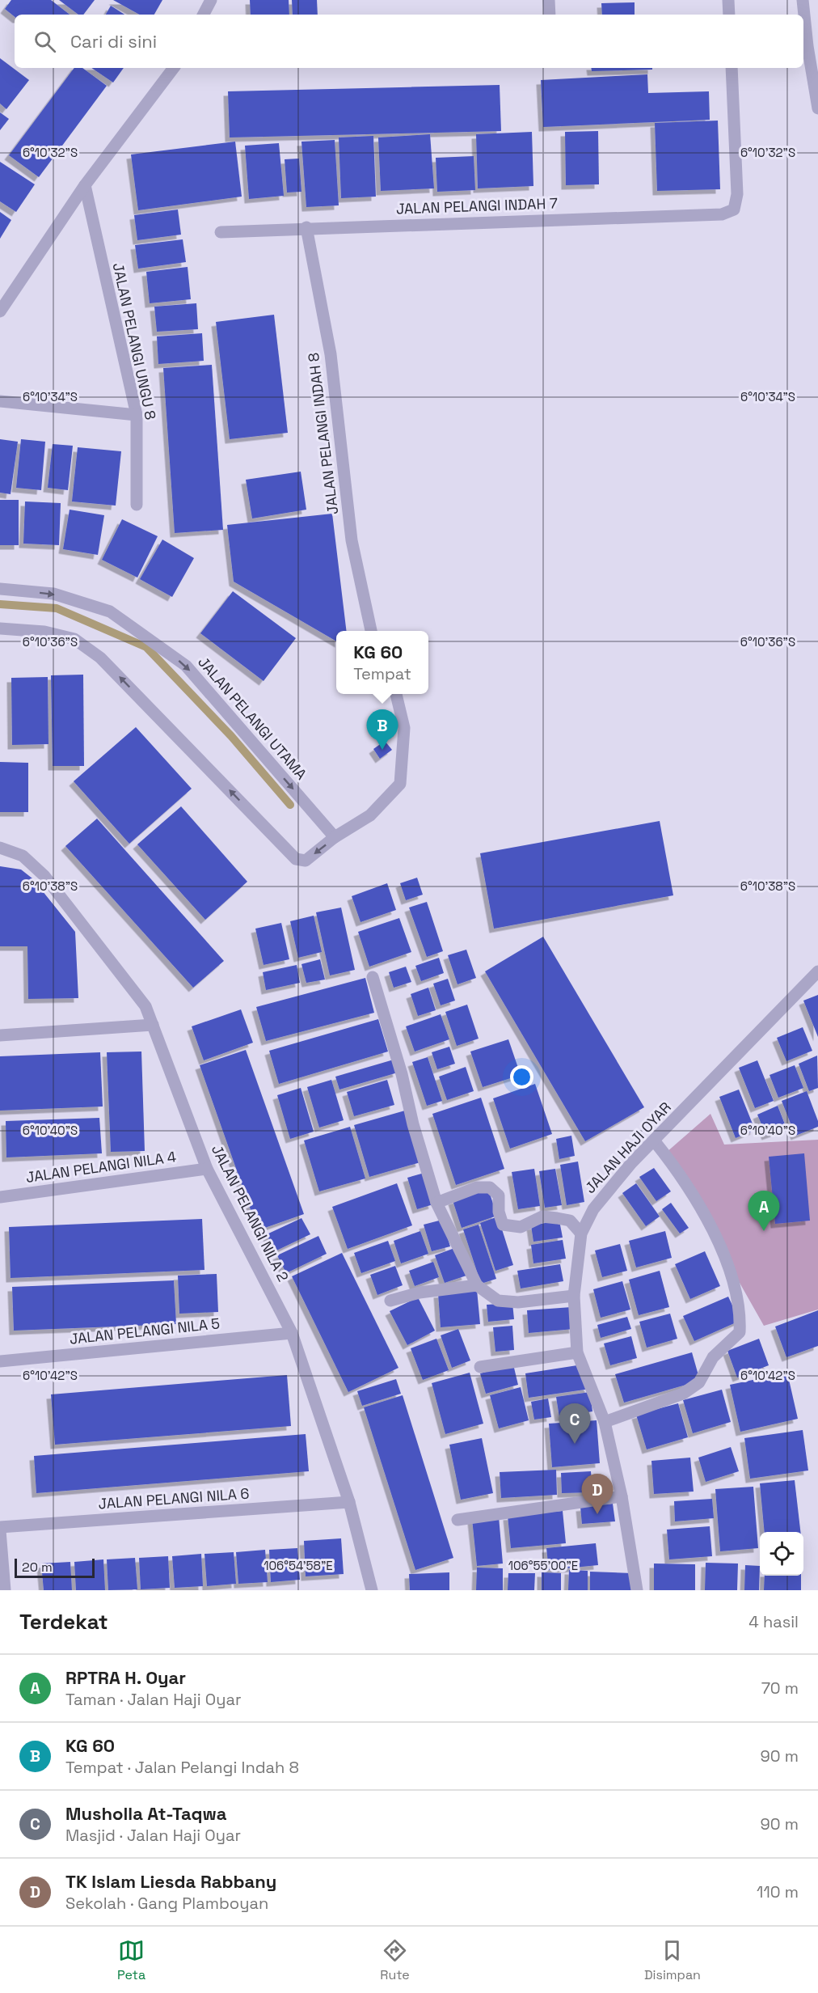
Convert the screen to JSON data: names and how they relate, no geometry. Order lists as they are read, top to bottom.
{
  "streets": {
    "street": [
      "JALAN PELANGI INDAH 7",
      "JALAN PELANGI UNGU 8",
      "JALAN PELANGI INDAH 8",
      "JALAN PELANGI UTAMA",
      "JALAN HAJI OYAR",
      "JALAN PELANGI NILA 4",
      "JALAN PELANGI NILA 2",
      "JALAN PELANGI NILA 5",
      "JALAN PELANGI NILA 6"
    ]
  },
  "crossings": [
    ["JALAN PELANGI INDAH 7", "JALAN PELANGI INDAH 8"],
    ["JALAN PELANGI NILA 4", "JALAN PELANGI NILA 2"],
    ["JALAN PELANGI NILA 2", "JALAN PELANGI NILA 5"],
    ["JALAN PELANGI NILA 2", "JALAN PELANGI NILA 6"]
  ],
  "scale_bar": "20 m",
  "page": {
    "search": "Cari di sini",
    "popup": ["KG 60", "Tempat"],
    "pins": [
      "B",
      "A",
      "C",
      "D"
    ],
    "scale": "20 m",
    "heading": ["Terdekat", "4 hasil"],
    "list": [
      {
        "mark": "A",
        "name": "RPTRA H. Oyar",
        "note": "Taman · Jalan Haji Oyar",
        "value": "70 m"
      },
      {
        "mark": "B",
        "name": "KG 60",
        "note": "Tempat · Jalan Pelangi Indah 8",
        "value": "90 m"
      },
      {
        "mark": "C",
        "name": "Musholla At-Taqwa",
        "note": "Masjid · Jalan Haji Oyar",
        "value": "90 m"
      },
      {
        "mark": "D",
        "name": "TK Islam Liesda Rabbany",
        "note": "Sekolah · Gang Plamboyan",
        "value": "110 m"
      }
    ],
    "nav": ["Peta", "Rute", "Disimpan"]
  },
  "coordinates": [
    "6°10'32\"S",
    "6°10'34\"S",
    "6°10'36\"S",
    "6°10'38\"S",
    "6°10'40\"S",
    "6°10'42\"S",
    "106°54'58\"E",
    "106°55'00\"E"
  ]
}
